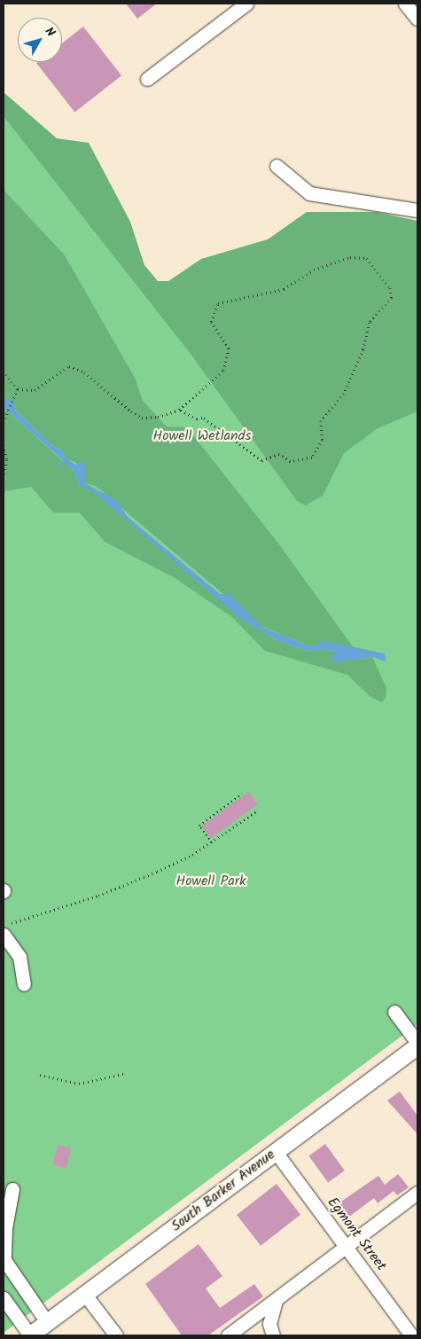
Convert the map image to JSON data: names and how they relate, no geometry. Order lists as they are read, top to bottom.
{
  "streets": {
    "main road": ["South Barker Avenue"],
    "street": ["Egmont Street"]
  },
  "crossings": [
    ["South Barker Avenue", "Egmont Street"]
  ],
  "parks": ["Howell Wetlands", "Howell Park"],
  "north": "top right"
}
